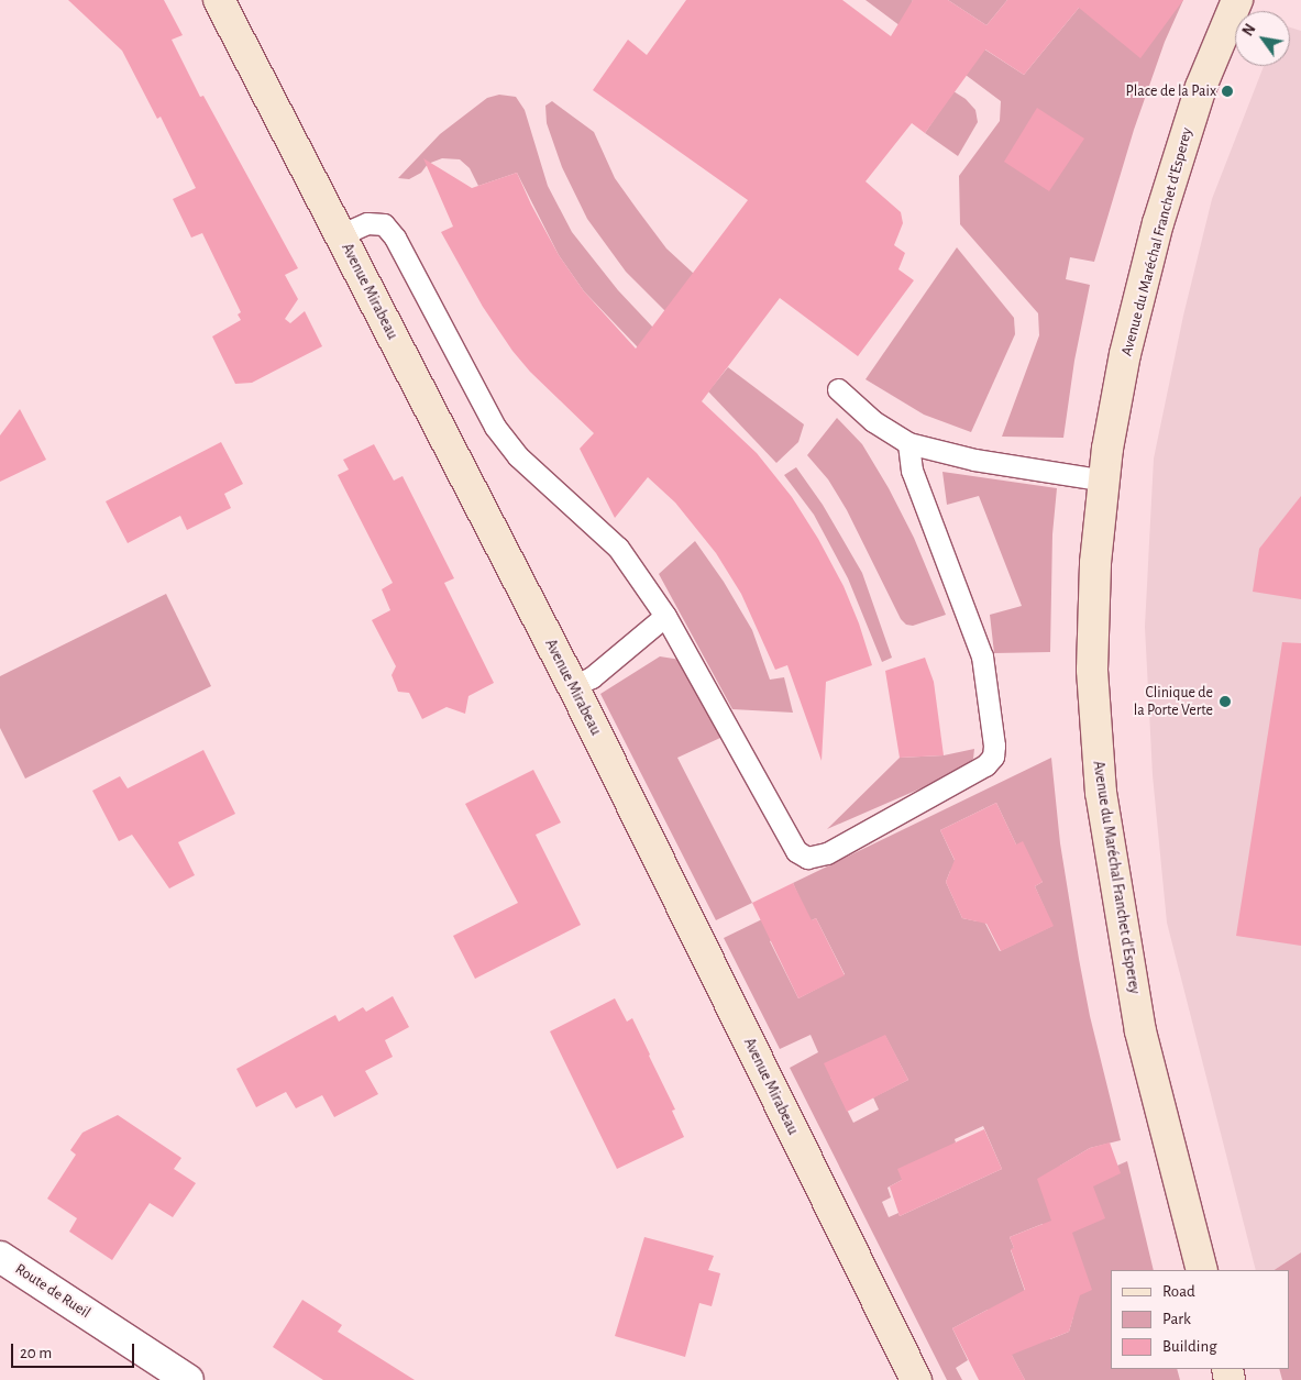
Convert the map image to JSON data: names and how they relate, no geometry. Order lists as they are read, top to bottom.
{
  "streets": {
    "street": ["Avenue du Maréchal Franchet d'Esperey", "Avenue Mirabeau", "Route de Rueil"]
  },
  "places": ["Place de la Paix", "Clinique de la Porte Verte"],
  "legend": ["Road", "Park", "Building"],
  "scale_bar": "20 m",
  "north": "top left"
}
